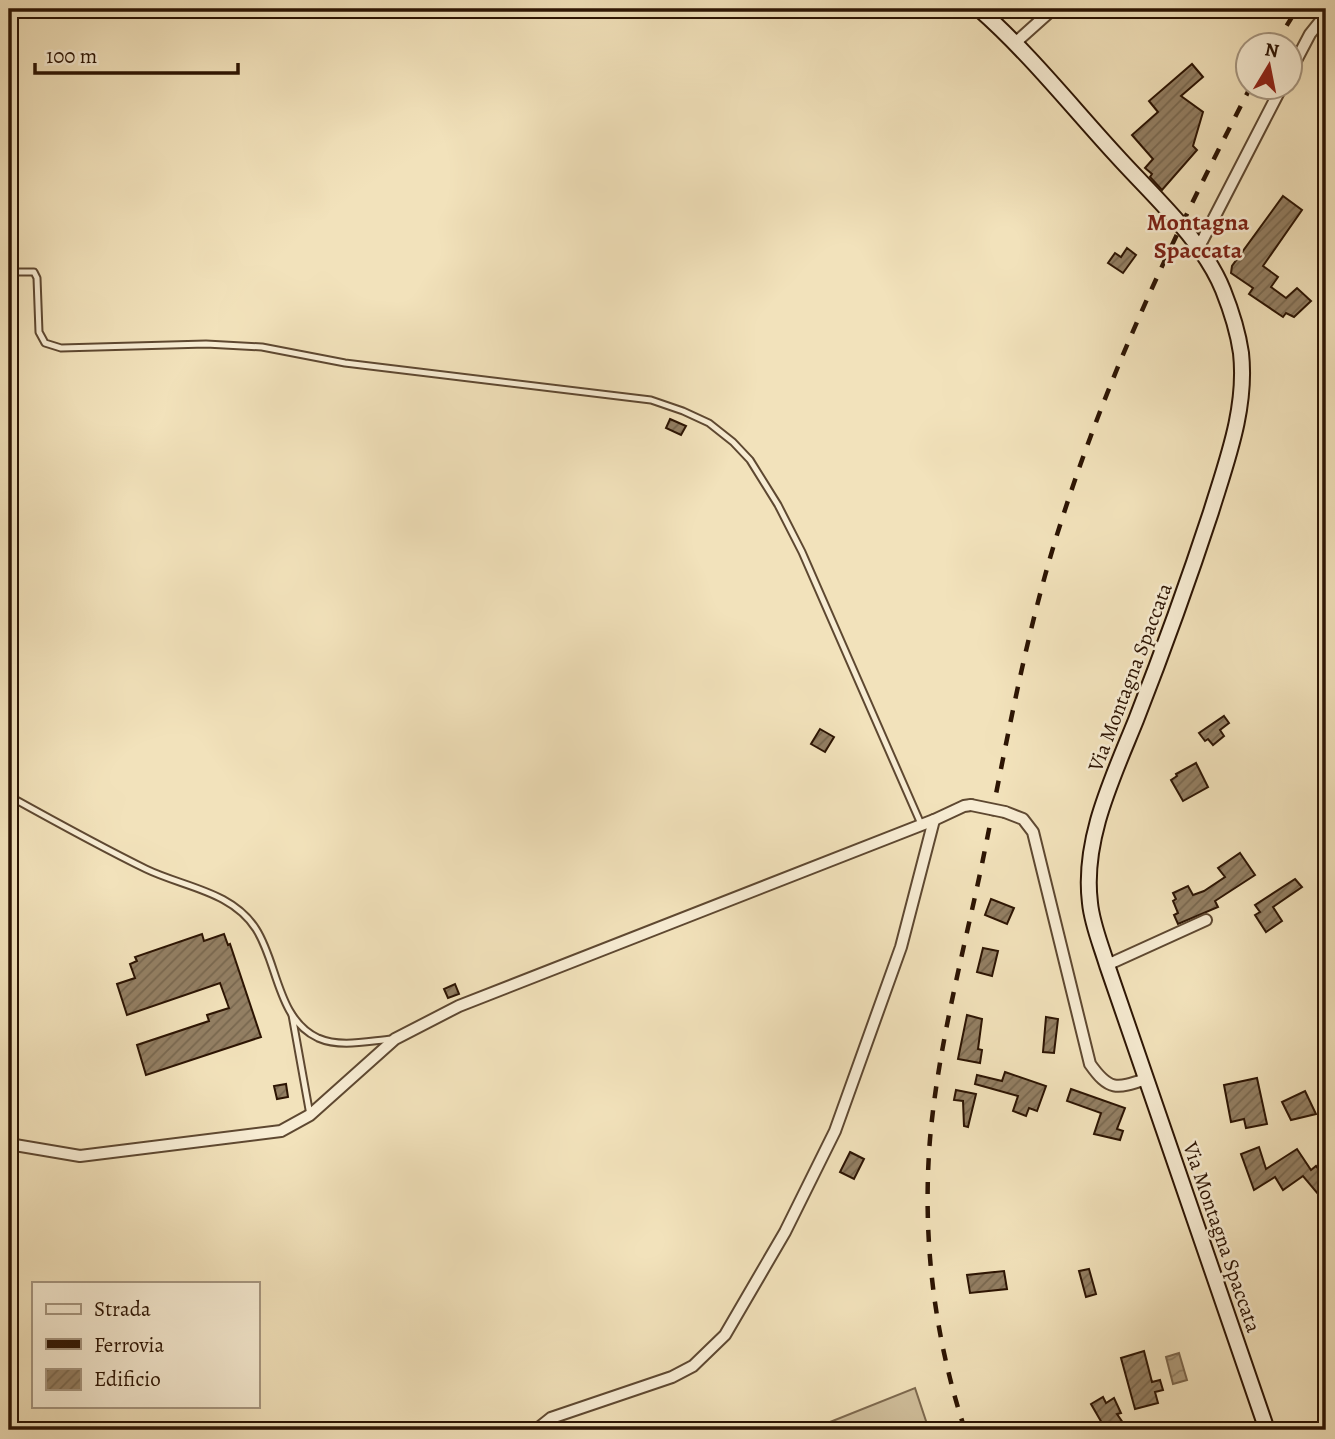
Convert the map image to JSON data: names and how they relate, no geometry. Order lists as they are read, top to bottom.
{
  "streets": {
    "main road": ["Via Montagna Spaccata"]
  },
  "districts": ["Montagna Spaccata"],
  "legend": ["Strada", "Ferrovia", "Edificio"],
  "scale_bar": "100 m",
  "north": "top"
}
